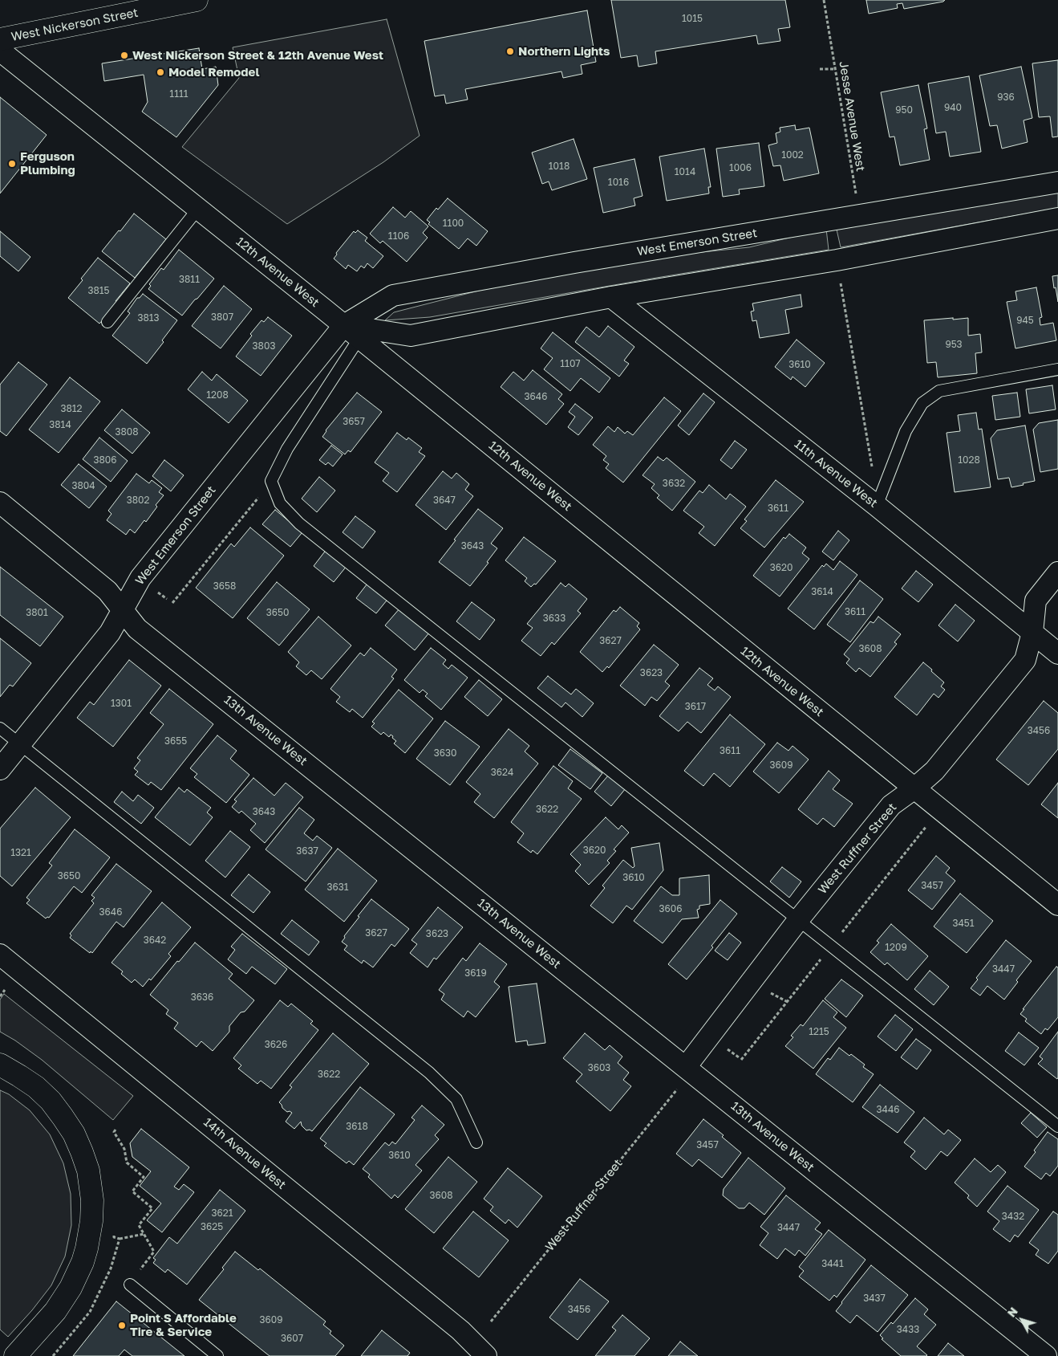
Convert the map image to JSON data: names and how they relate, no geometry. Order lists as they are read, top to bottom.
{
  "streets": {
    "main road": ["West Nickerson Street"],
    "street": [
      "West Emerson Street",
      "12th Avenue West",
      "11th Avenue West",
      "13th Avenue West",
      "West Ruffner Street",
      "14th Avenue West"
    ],
    "path": ["Jesse Avenue West"]
  },
  "crossings": [
    ["West Emerson Street", "12th Avenue West"],
    ["West Emerson Street", "13th Avenue West"],
    ["West Emerson Street", "West Ruffner Street"],
    ["12th Avenue West", "West Ruffner Street"],
    ["11th Avenue West", "West Ruffner Street"],
    ["13th Avenue West", "West Ruffner Street"]
  ],
  "places": [
    "Northern Lights",
    "West Nickerson Street & 12th Avenue West",
    "Model Remodel",
    "Ferguson Plumbing",
    "Point S Affordable Tire & Service"
  ],
  "house_numbers": [
    "1015",
    "1111",
    "936",
    "940",
    "950",
    "1002",
    "1018",
    "1006",
    "1014",
    "1016",
    "1100",
    "1106",
    "3811",
    "3815",
    "3807",
    "3813",
    "945",
    "953",
    "3803",
    "1107",
    "3610",
    "1208",
    "3646",
    "3812",
    "3657",
    "3814",
    "3808",
    "3806",
    "1028",
    "3632",
    "3804",
    "3802",
    "3647",
    "3611",
    "3643",
    "3620",
    "3658",
    "3614",
    "3611",
    "3801",
    "3650",
    "3633",
    "3627",
    "3608",
    "3623",
    "1301",
    "3617",
    "3456",
    "3655",
    "3611",
    "3630",
    "3609",
    "3624",
    "3622",
    "3643",
    "3620",
    "3637",
    "1321",
    "3650",
    "3610",
    "3457",
    "3631",
    "3606",
    "3646",
    "3451",
    "3627",
    "3623",
    "3642",
    "1209",
    "3447",
    "3619",
    "3636",
    "1215",
    "3626",
    "3603",
    "3622",
    "3446",
    "3618",
    "3457",
    "3610",
    "3608",
    "3621",
    "3432",
    "3625",
    "3447",
    "3441",
    "3437",
    "3456",
    "3609",
    "3433",
    "3607"
  ],
  "north": "top left"
}
